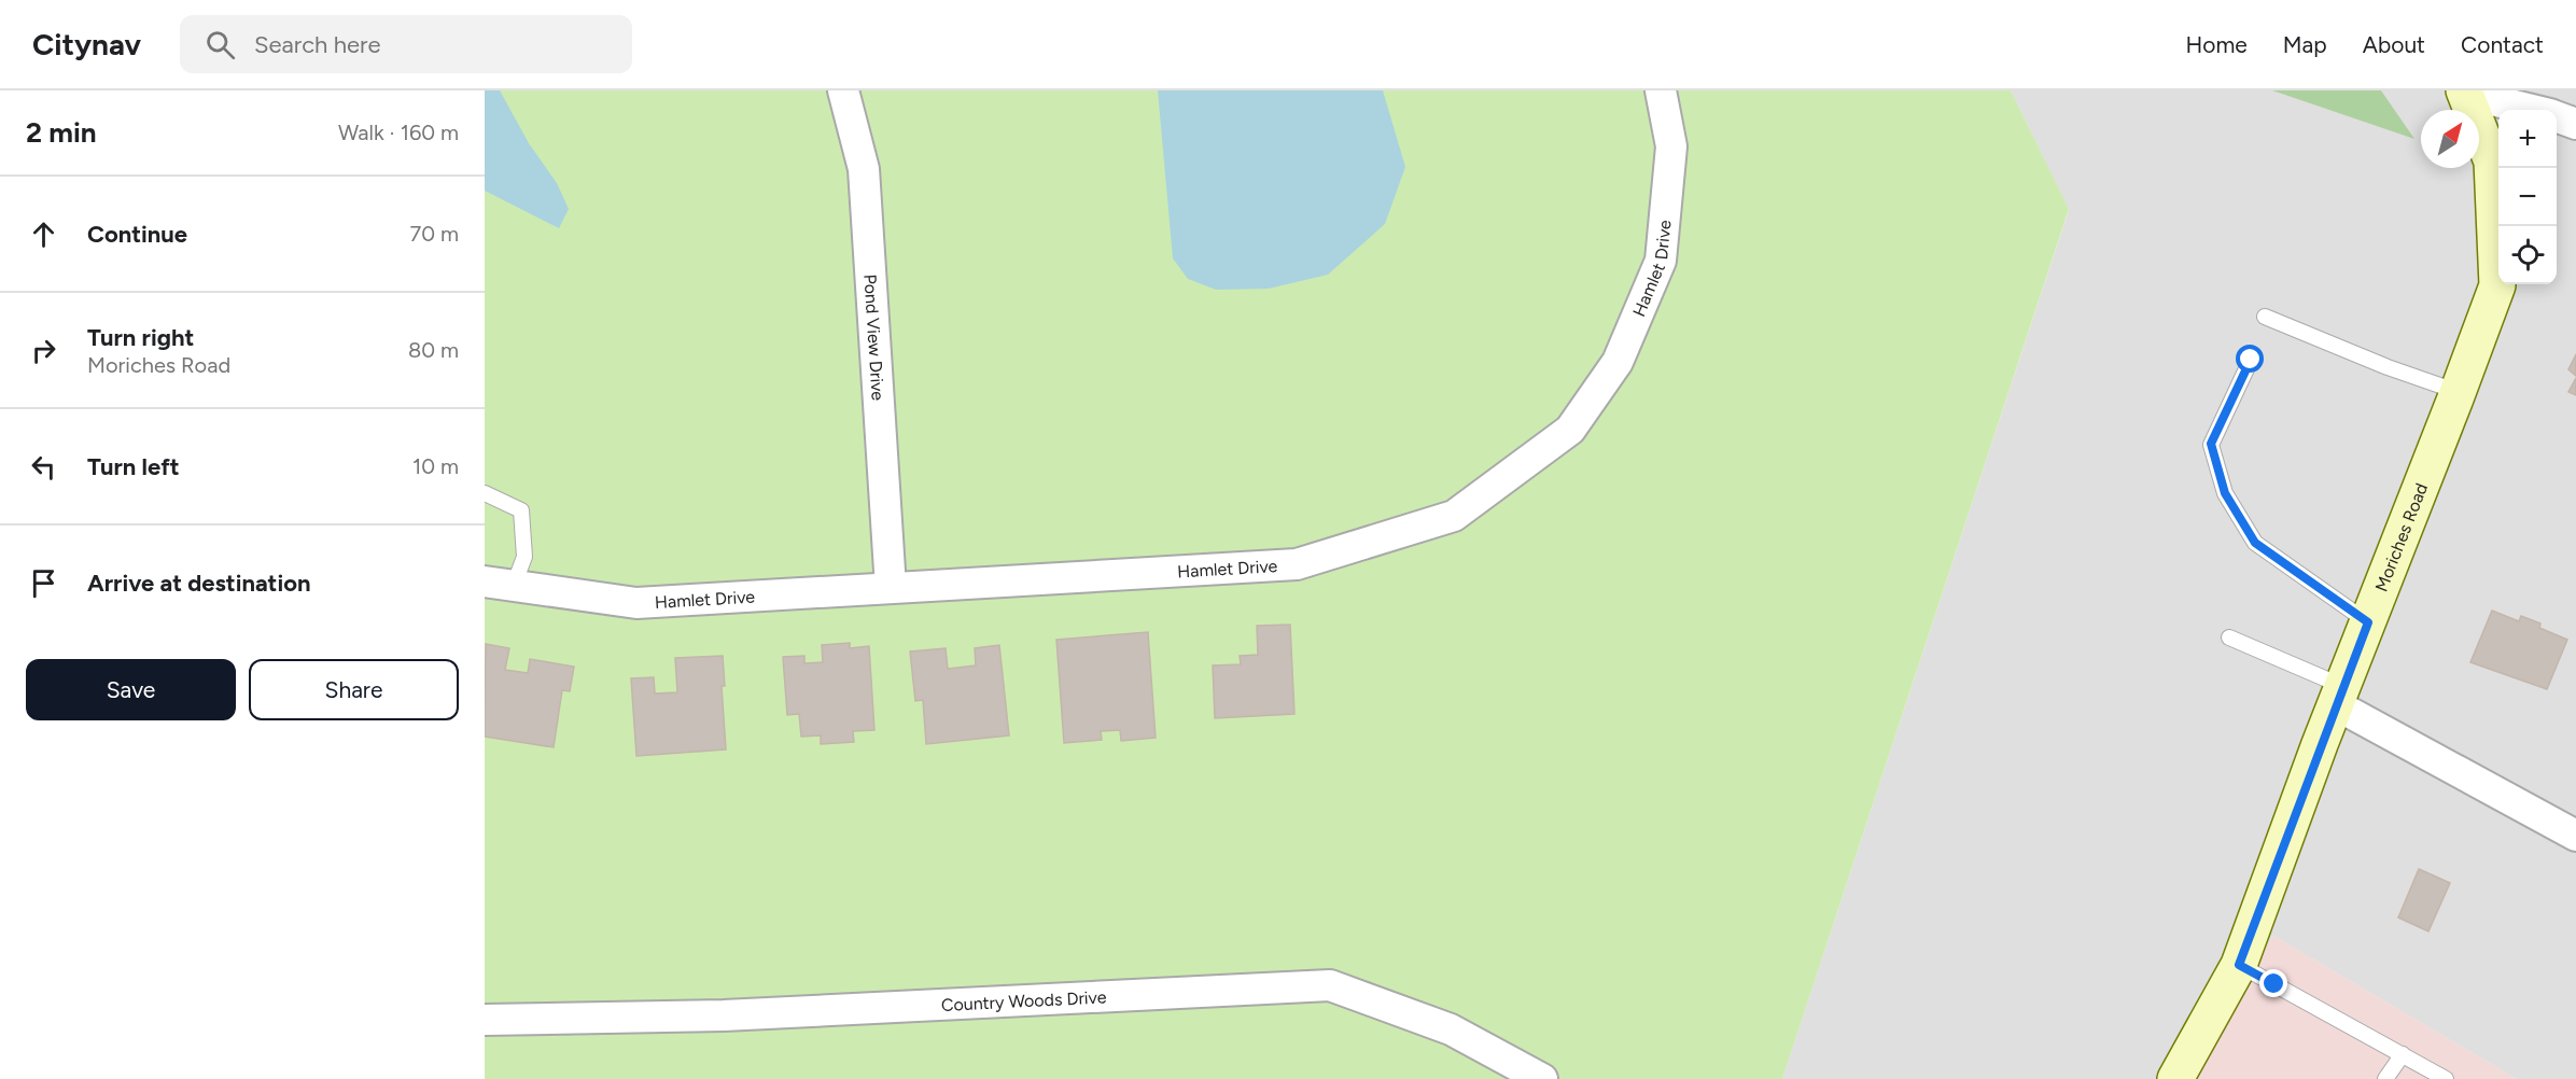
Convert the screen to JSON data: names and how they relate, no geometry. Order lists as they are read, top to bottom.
{
  "streets": {
    "main road": ["Moriches Road"],
    "street": ["Hamlet Drive", "Pond View Drive", "Country Woods Drive"]
  },
  "crossings": [
    ["Hamlet Drive", "Pond View Drive"]
  ],
  "north": "top right",
  "page": {
    "header": "Citynav",
    "search": "Search here",
    "nav": [
      "Home",
      "Map",
      "About",
      "Contact"
    ],
    "heading": ["2 min", "Walk · 160 m"],
    "map_buttons": ["+", "−"],
    "list": [
      ["Continue", "70 m"],
      ["Turn right", "Moriches Road", "80 m"],
      ["Turn left", "10 m"],
      "Arrive at destination"
    ],
    "buttons": ["Save", "Share"]
  }
}
